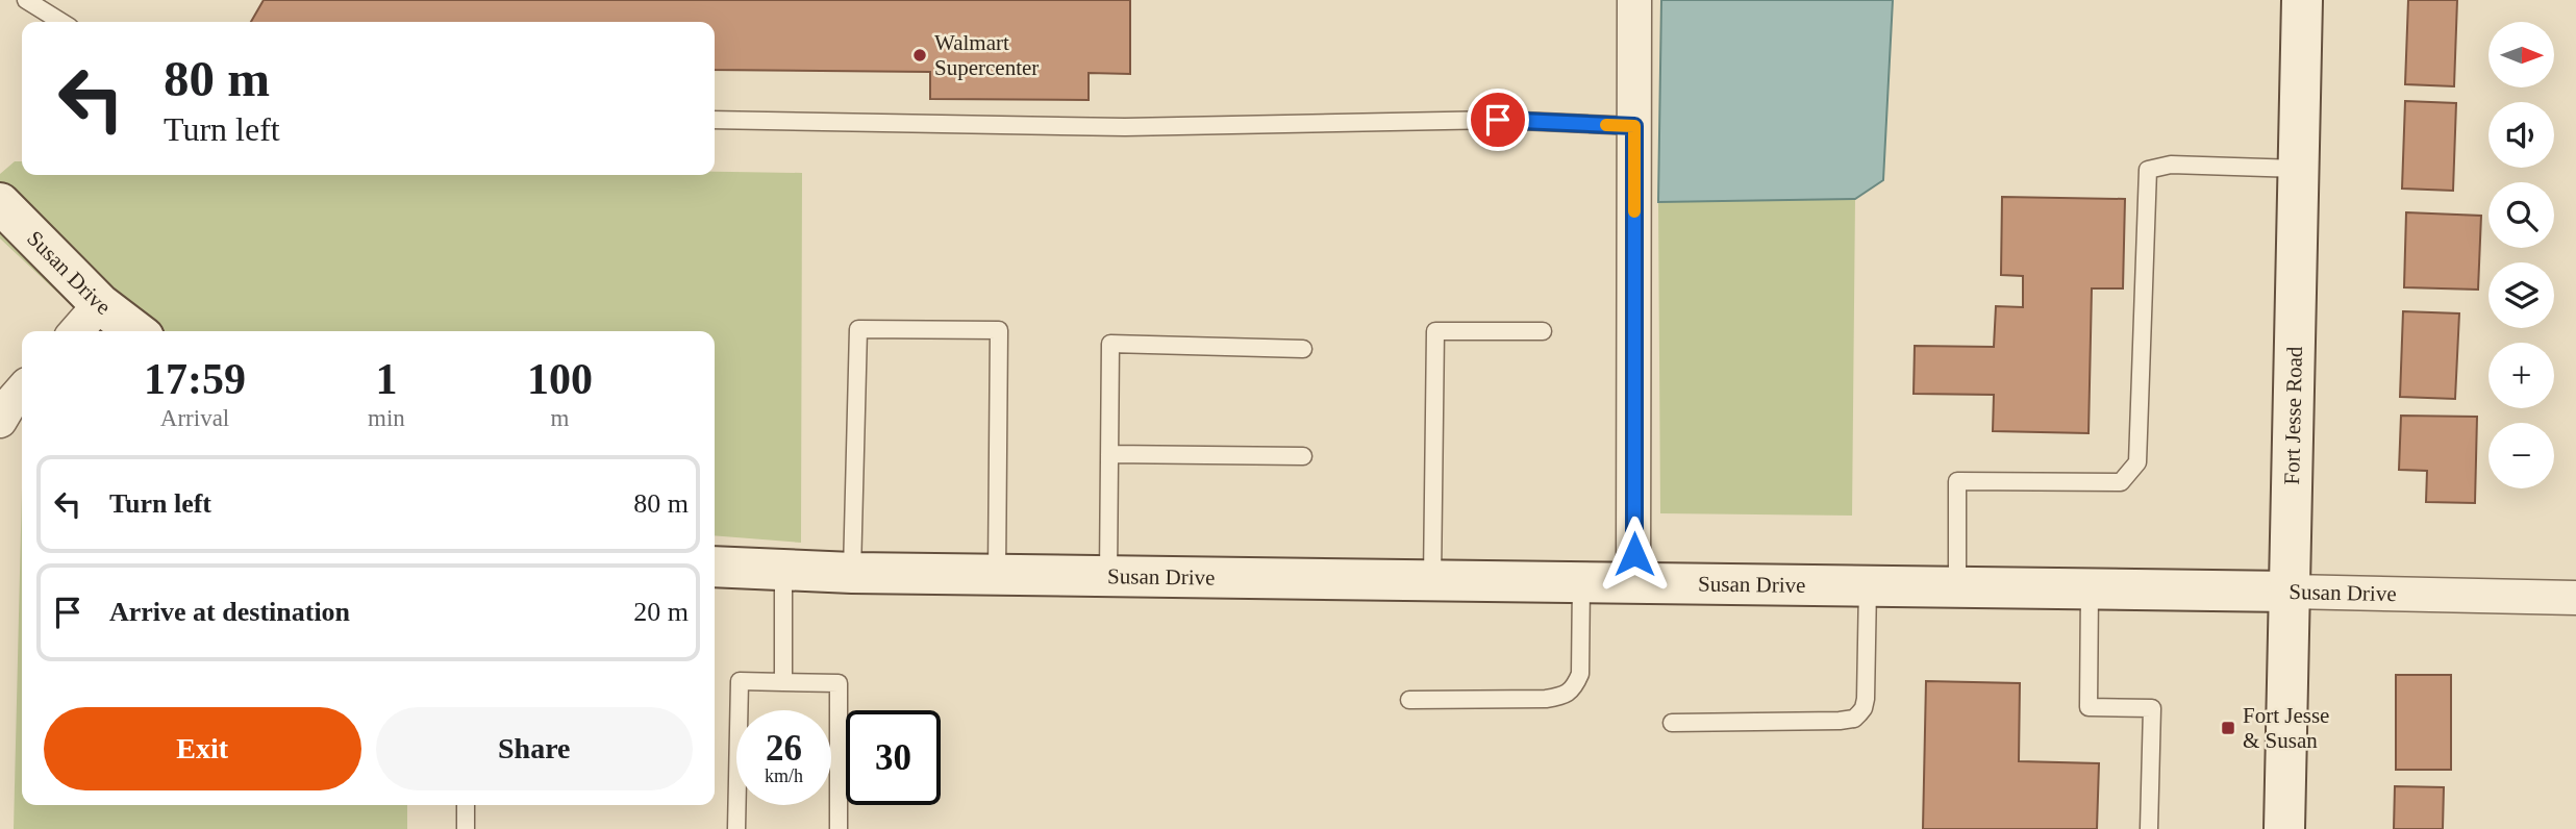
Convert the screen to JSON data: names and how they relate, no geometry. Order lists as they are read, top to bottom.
{
  "streets": {
    "street": ["Susan Drive", "Fort Jesse Road"]
  },
  "crossings": [
    ["Susan Drive", "Fort Jesse Road"]
  ],
  "places": {
    "other": ["Walmart Supercenter"],
    "transit": ["Fort Jesse & Susan"]
  },
  "north": "right",
  "page": {
    "map_buttons": ["+", "−"],
    "turn": ["80 m", "Turn left"],
    "eta": [
      "17:59",
      "Arrival",
      "1",
      "min",
      "100",
      "m"
    ],
    "list": [
      {
        "name": "Turn left",
        "value": "80 m"
      },
      {
        "name": "Arrive at destination",
        "value": "20 m"
      }
    ],
    "buttons": ["Exit", "Share"],
    "speed": "26 km/h",
    "limit": "30"
  }
}
